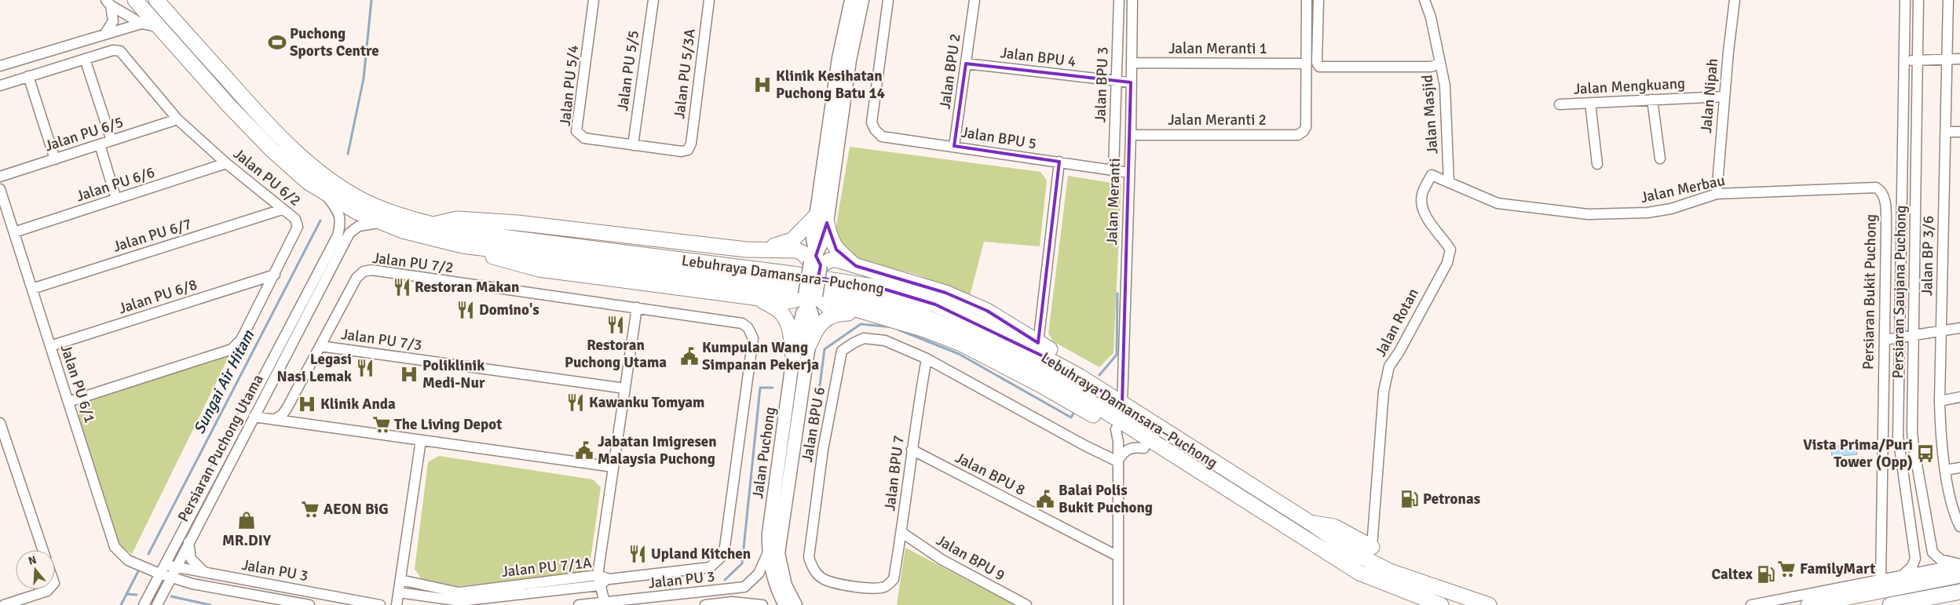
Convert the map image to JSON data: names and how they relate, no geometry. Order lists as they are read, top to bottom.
{
  "streets": {
    "highway": ["Lebuhraya Damansara–Puchong"],
    "main road": ["Jalan Puchong"],
    "street": [
      "Jalan Meranti 1",
      "Jalan BPU 4",
      "Jalan PU 5/5",
      "Jalan BPU 2",
      "Jalan PU 5/3A",
      "Jalan BPU 3",
      "Jalan PU 5/4",
      "Jalan Mengkuang",
      "Jalan Nipah",
      "Jalan Masjid",
      "Jalan Meranti 2",
      "Jalan PU 6/5",
      "Jalan BPU 5",
      "Jalan PU 6/2",
      "Jalan PU 6/6",
      "Jalan Merbau",
      "Jalan Meranti",
      "Jalan PU 6/7",
      "Jalan BP 3/6",
      "Jalan PU 7/2",
      "Persiaran Bukit Puchong",
      "Persiaran Saujana Puchong",
      "Jalan PU 6/8",
      "Jalan Rotan",
      "Jalan PU 7/3",
      "Jalan PU 6/1",
      "Jalan BPU 6",
      "Persiaran Puchong Utama",
      "Jalan BPU 7",
      "Jalan BPU 8",
      "Jalan BPU 9",
      "Jalan PU 7/1A",
      "Jalan PU 3"
    ]
  },
  "crossings": [
    ["Jalan Meranti 1", "Jalan Meranti 2"],
    ["Jalan Meranti 1", "Jalan Meranti"],
    ["Jalan BPU 4", "Jalan BPU 2"],
    ["Jalan BPU 4", "Jalan BPU 3"],
    ["Jalan BPU 4", "Jalan Meranti"],
    ["Jalan PU 5/5", "Jalan PU 5/4"],
    ["Jalan BPU 2", "Jalan BPU 5"],
    ["Jalan PU 5/3A", "Jalan PU 5/4"],
    ["Jalan BPU 3", "Jalan BPU 5"],
    ["Jalan Mengkuang", "Jalan Nipah"],
    ["Jalan Nipah", "Jalan Merbau"],
    ["Jalan Masjid", "Jalan Merbau"],
    ["Jalan Meranti 2", "Jalan Meranti"],
    ["Jalan PU 6/5", "Jalan PU 6/2"],
    ["Jalan BPU 5", "Jalan Meranti"],
    ["Jalan PU 6/2", "Jalan PU 6/6"],
    ["Jalan PU 6/2", "Jalan PU 6/7"],
    ["Jalan PU 6/2", "Jalan PU 6/8"],
    ["Jalan PU 6/2", "Jalan PU 6/1"],
    ["Jalan PU 6/6", "Jalan PU 6/1"],
    ["Jalan Merbau", "Persiaran Bukit Puchong"],
    ["Jalan Merbau", "Jalan Rotan"],
    ["Jalan Meranti", "Lebuhraya Damansara–Puchong"],
    ["Jalan PU 6/7", "Jalan PU 6/1"],
    ["Jalan PU 7/2", "Jalan PU 7/3"],
    ["Jalan PU 7/2", "Jalan PU 7/1A"],
    ["Lebuhraya Damansara–Puchong", "Persiaran Puchong Utama"],
    ["Jalan PU 6/8", "Jalan PU 6/1"],
    ["Jalan PU 6/1", "Persiaran Puchong Utama"],
    ["Jalan PU 6/1", "Jalan PU 3"],
    ["Jalan BPU 6", "Jalan BPU 7"],
    ["Persiaran Puchong Utama", "Jalan PU 3"],
    ["Jalan Puchong", "Jalan PU 3"],
    ["Jalan BPU 7", "Jalan BPU 8"],
    ["Jalan BPU 7", "Jalan BPU 9"]
  ],
  "water": ["Sungai Air Hitam"],
  "places": {
    "sports": ["Puchong Sports Centre"],
    "hospital": ["Klinik Kesihatan Puchong Batu 14", "Poliklinik Medi-Nur", "Klinik Anda"],
    "restaurant": [
      "Restoran Makan",
      "Domino's",
      "Restoran Puchong Utama",
      "Legasi Nasi Lemak",
      "Kawanku Tomyam",
      "Upland Kitchen"
    ],
    "public building": ["Kumpulan Wang Simpanan Pekerja", "Jabatan Imigresen Malaysia Puchong", "Balai Polis Bukit Puchong"],
    "supermarket": ["The Living Depot", "AEON BiG", "FamilyMart"],
    "bus stop": ["Vista Prima/Puri Tower (Opp)"],
    "fuel station": ["Petronas", "Caltex"],
    "shop": ["MR.DIY"]
  },
  "north": "top"
}
